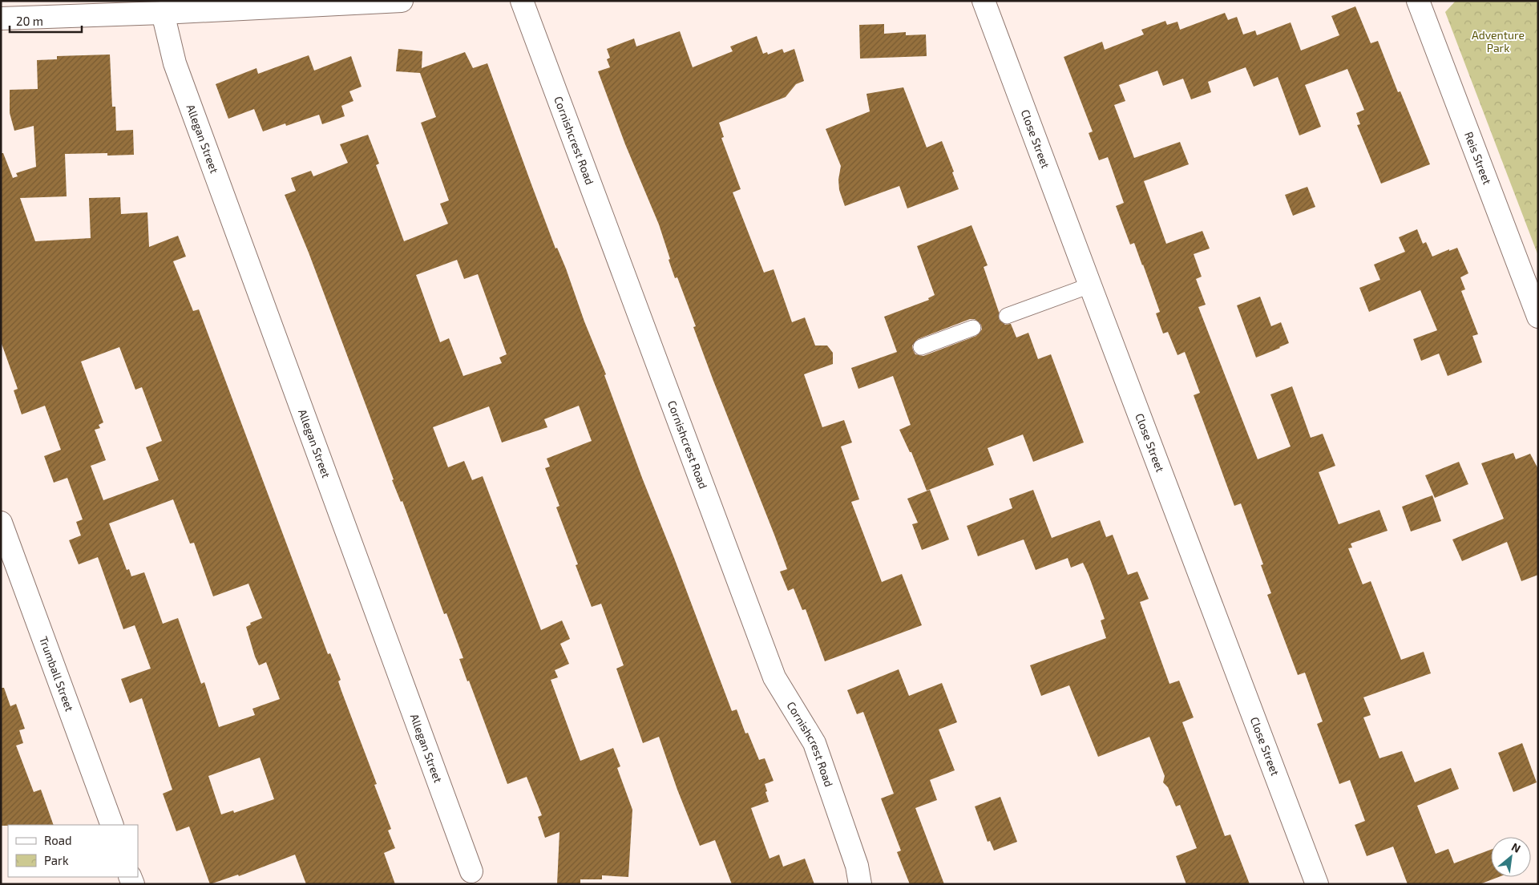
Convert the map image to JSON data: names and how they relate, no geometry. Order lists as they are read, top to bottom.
{
  "streets": {
    "street": [
      "Allegan Street",
      "Close Street",
      "Cornishcrest Road",
      "Reis Street",
      "Trumball Street"
    ]
  },
  "parks": ["Adventure Park"],
  "legend": ["Road", "Park"],
  "scale_bar": "20 m",
  "north": "top right"
}
